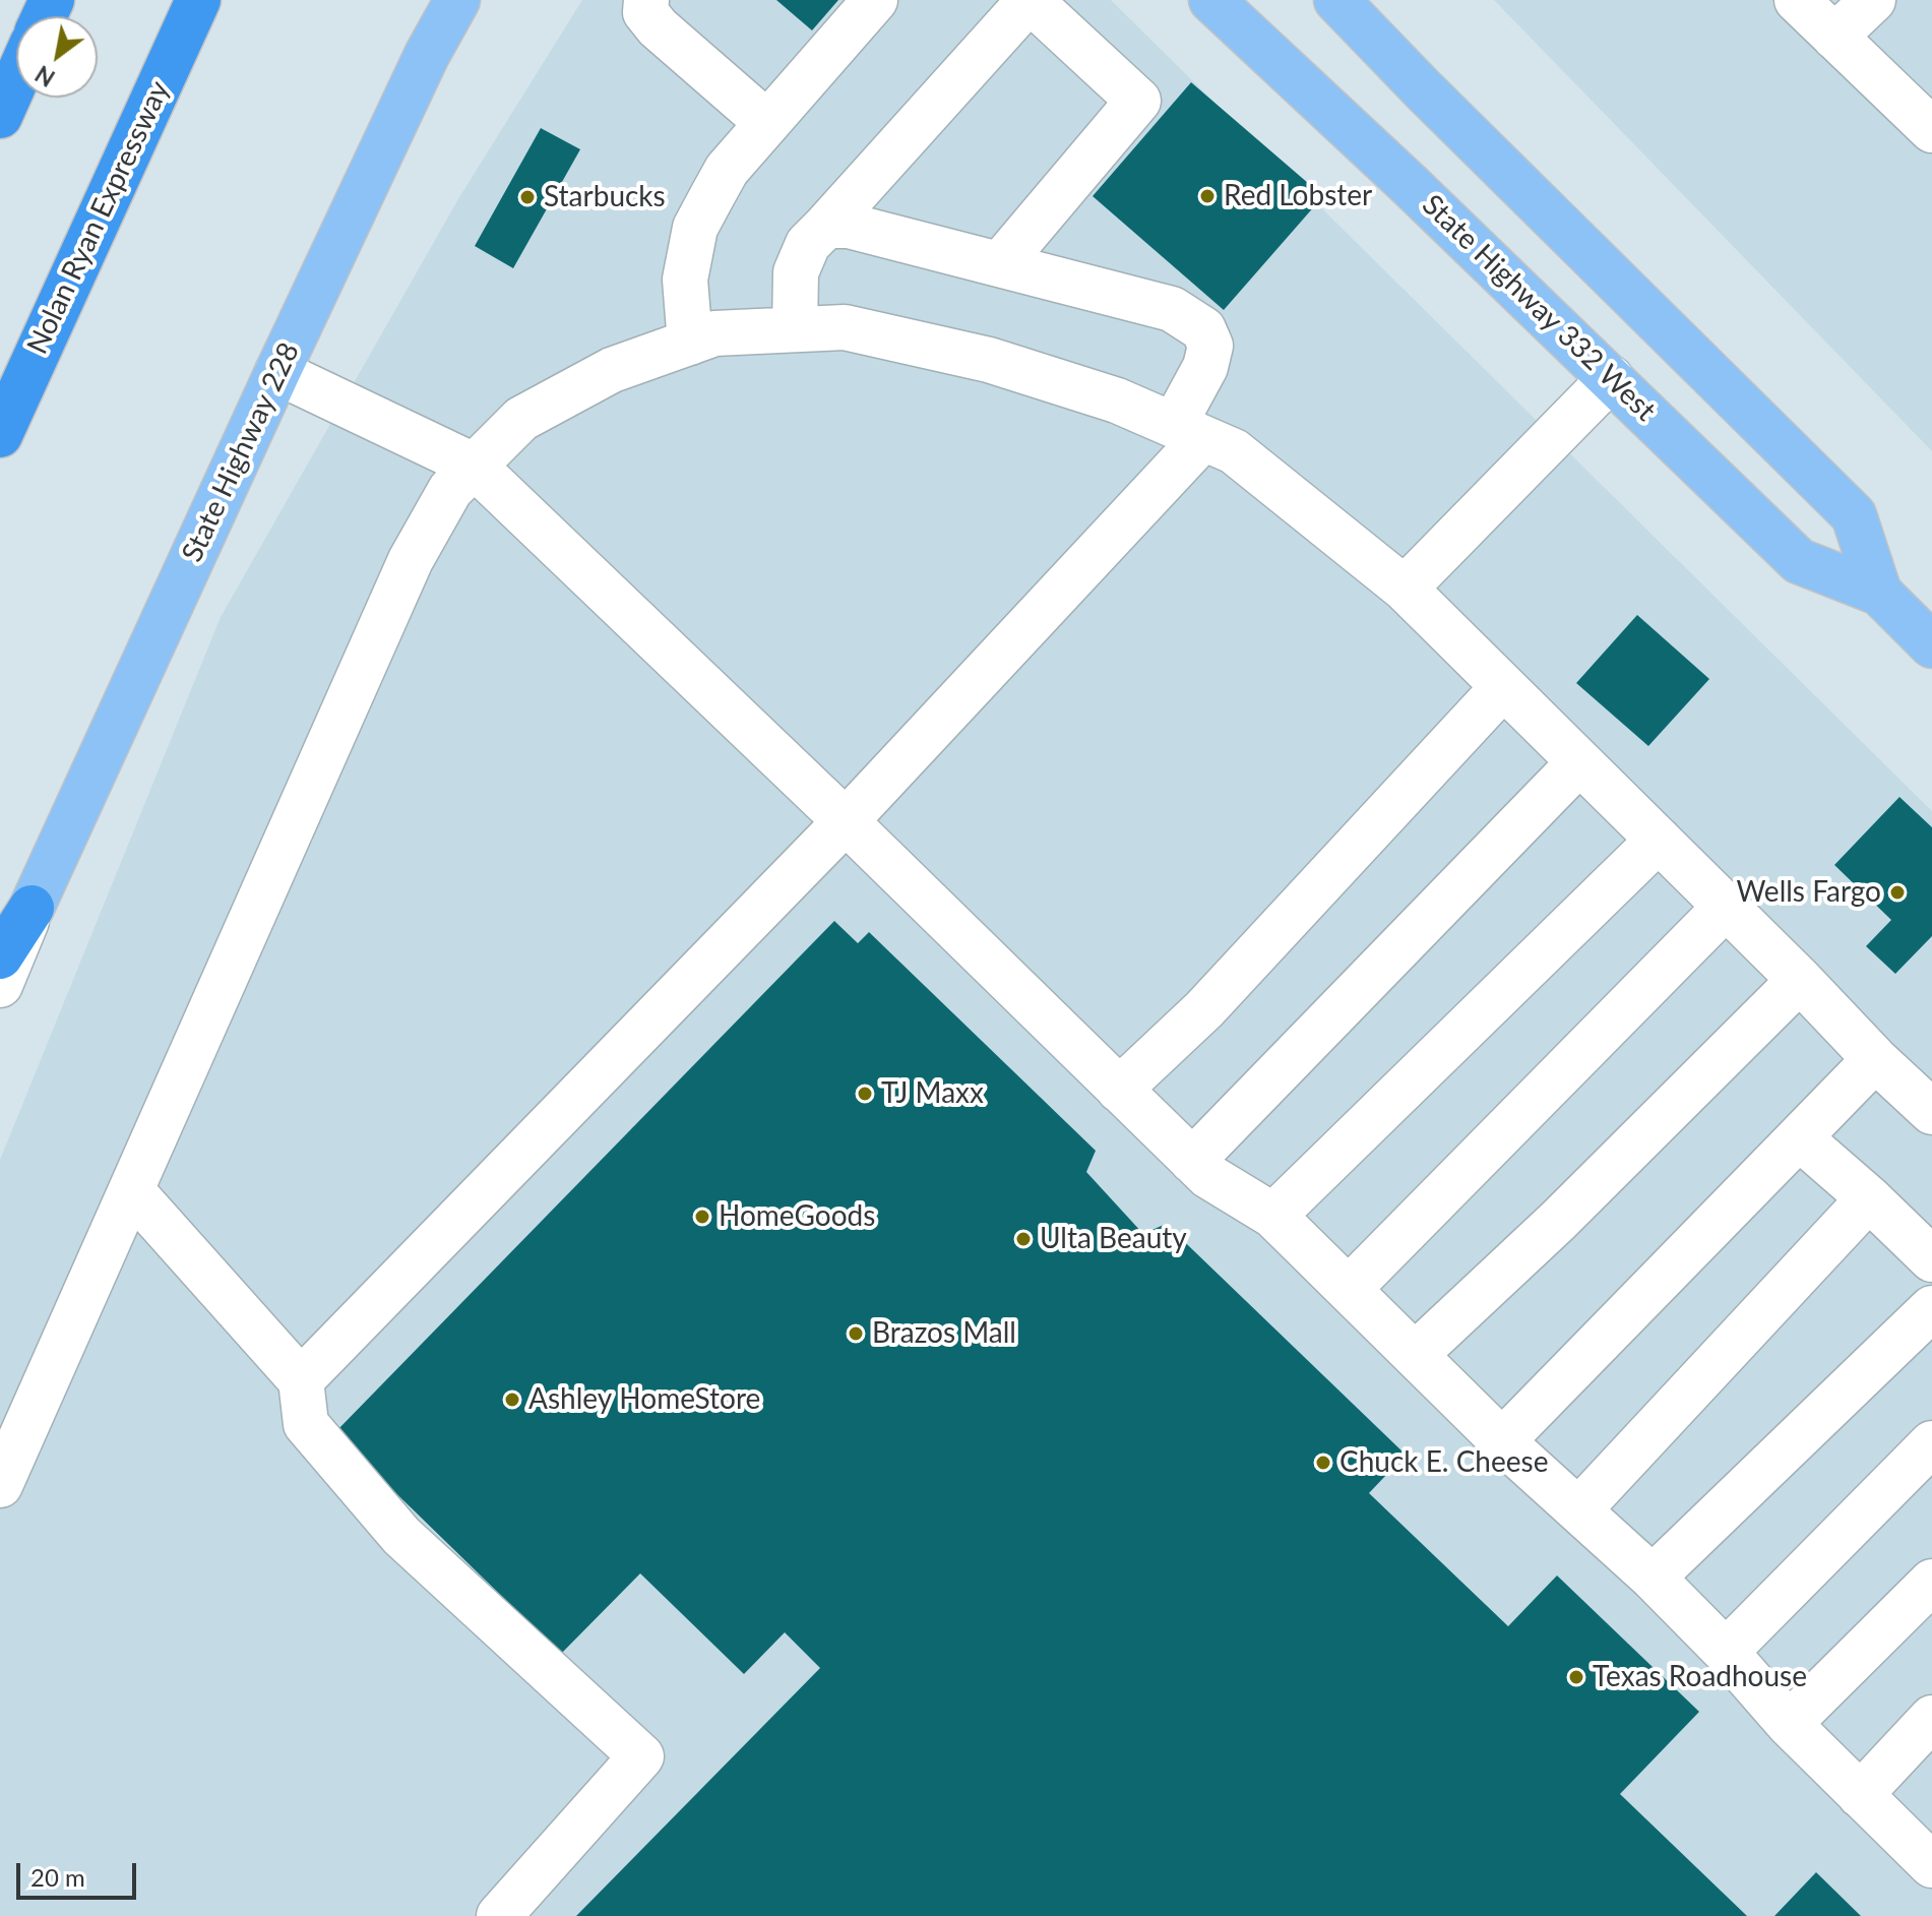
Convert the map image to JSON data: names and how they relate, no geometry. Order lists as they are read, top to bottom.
{
  "streets": {
    "highway": ["Nolan Ryan Expressway"],
    "main road": ["State Highway 332 West", "State Highway 228"]
  },
  "places": [
    "Red Lobster",
    "Starbucks",
    "Wells Fargo",
    "TJ Maxx",
    "HomeGoods",
    "Ulta Beauty",
    "Brazos Mall",
    "Ashley HomeStore",
    "Chuck E. Cheese",
    "Texas Roadhouse"
  ],
  "scale_bar": "20 m",
  "north": "bottom left"
}
